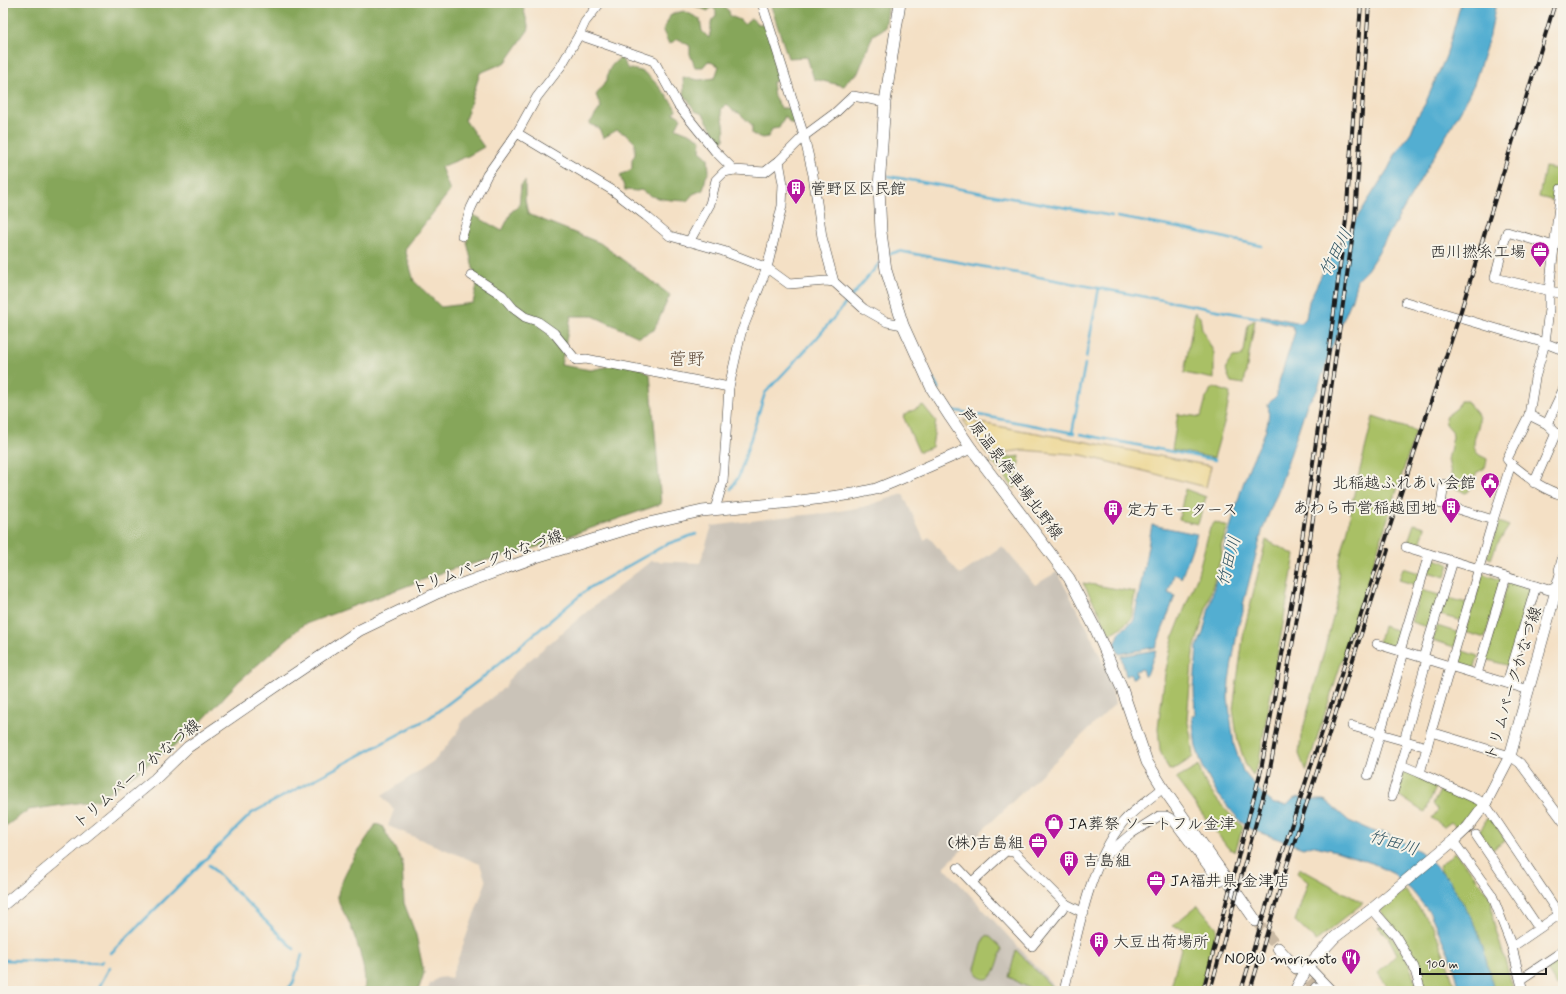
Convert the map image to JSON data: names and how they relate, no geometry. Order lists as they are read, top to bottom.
{
  "streets": {
    "main road": ["芦原温泉停車場北野線", "トリムパークかなづ線"]
  },
  "crossings": [
    ["芦原温泉停車場北野線", "トリムパークかなづ線"]
  ],
  "districts": ["菅野"],
  "water": ["竹田川"],
  "places": {
    "building": [
      "菅野区区民館",
      "あわら市営稲越団地",
      "定方モータース",
      "吉島組",
      "大豆出荷場所"
    ],
    "office": ["西川撚糸工場", "(株)吉島組", "JA福井県 金津店"],
    "public building": ["北稲越ふれあい会館"],
    "shop": ["JA葬祭 ソートフル金津"],
    "restaurant": ["NOBU morimoto"]
  },
  "scale_bar": "100 m"
}
